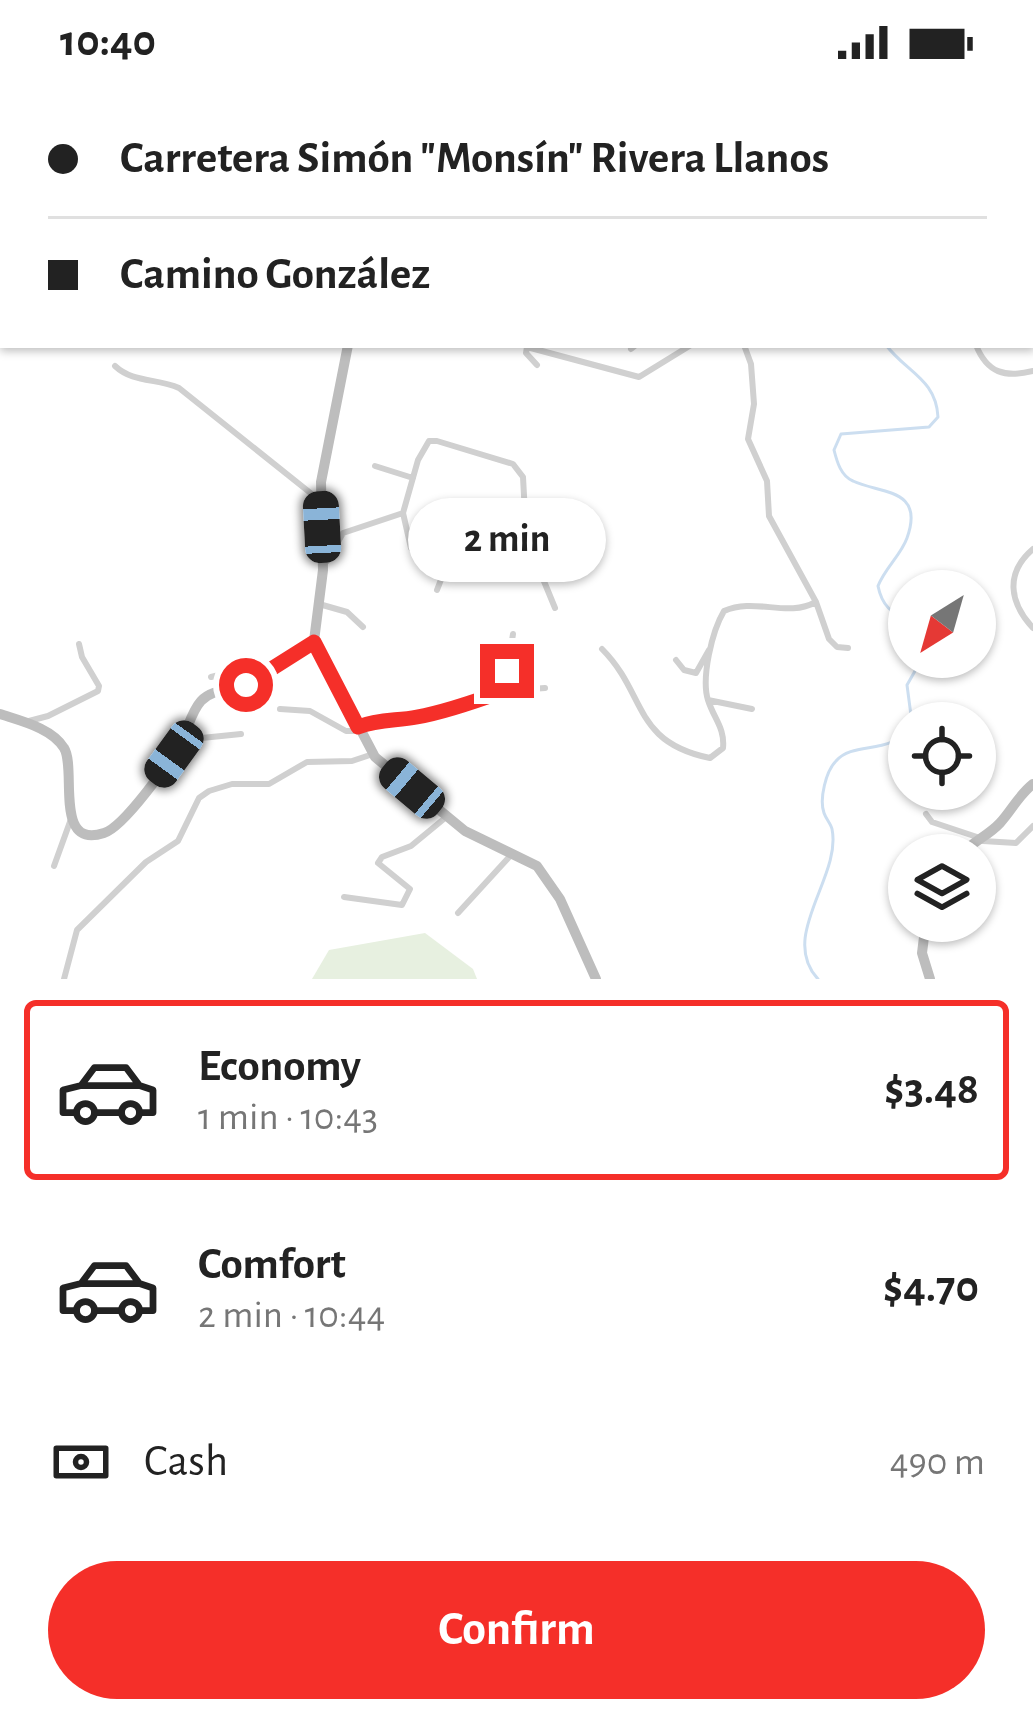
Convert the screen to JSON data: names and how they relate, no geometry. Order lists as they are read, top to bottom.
{
  "north": "bottom left",
  "page": {
    "status": "10:40",
    "banner": ["Carretera Simón \"Monsín\" Rivera Llanos", "Camino González"],
    "bubble": "2 min",
    "list": [
      {
        "name": "Economy",
        "note": "1 min · 10:43",
        "value": "$3.48"
      },
      {
        "name": "Comfort",
        "note": "2 min · 10:44",
        "value": "$4.70"
      }
    ],
    "pay": ["Cash", "490 m"],
    "buttons": "Confirm"
  }
}
